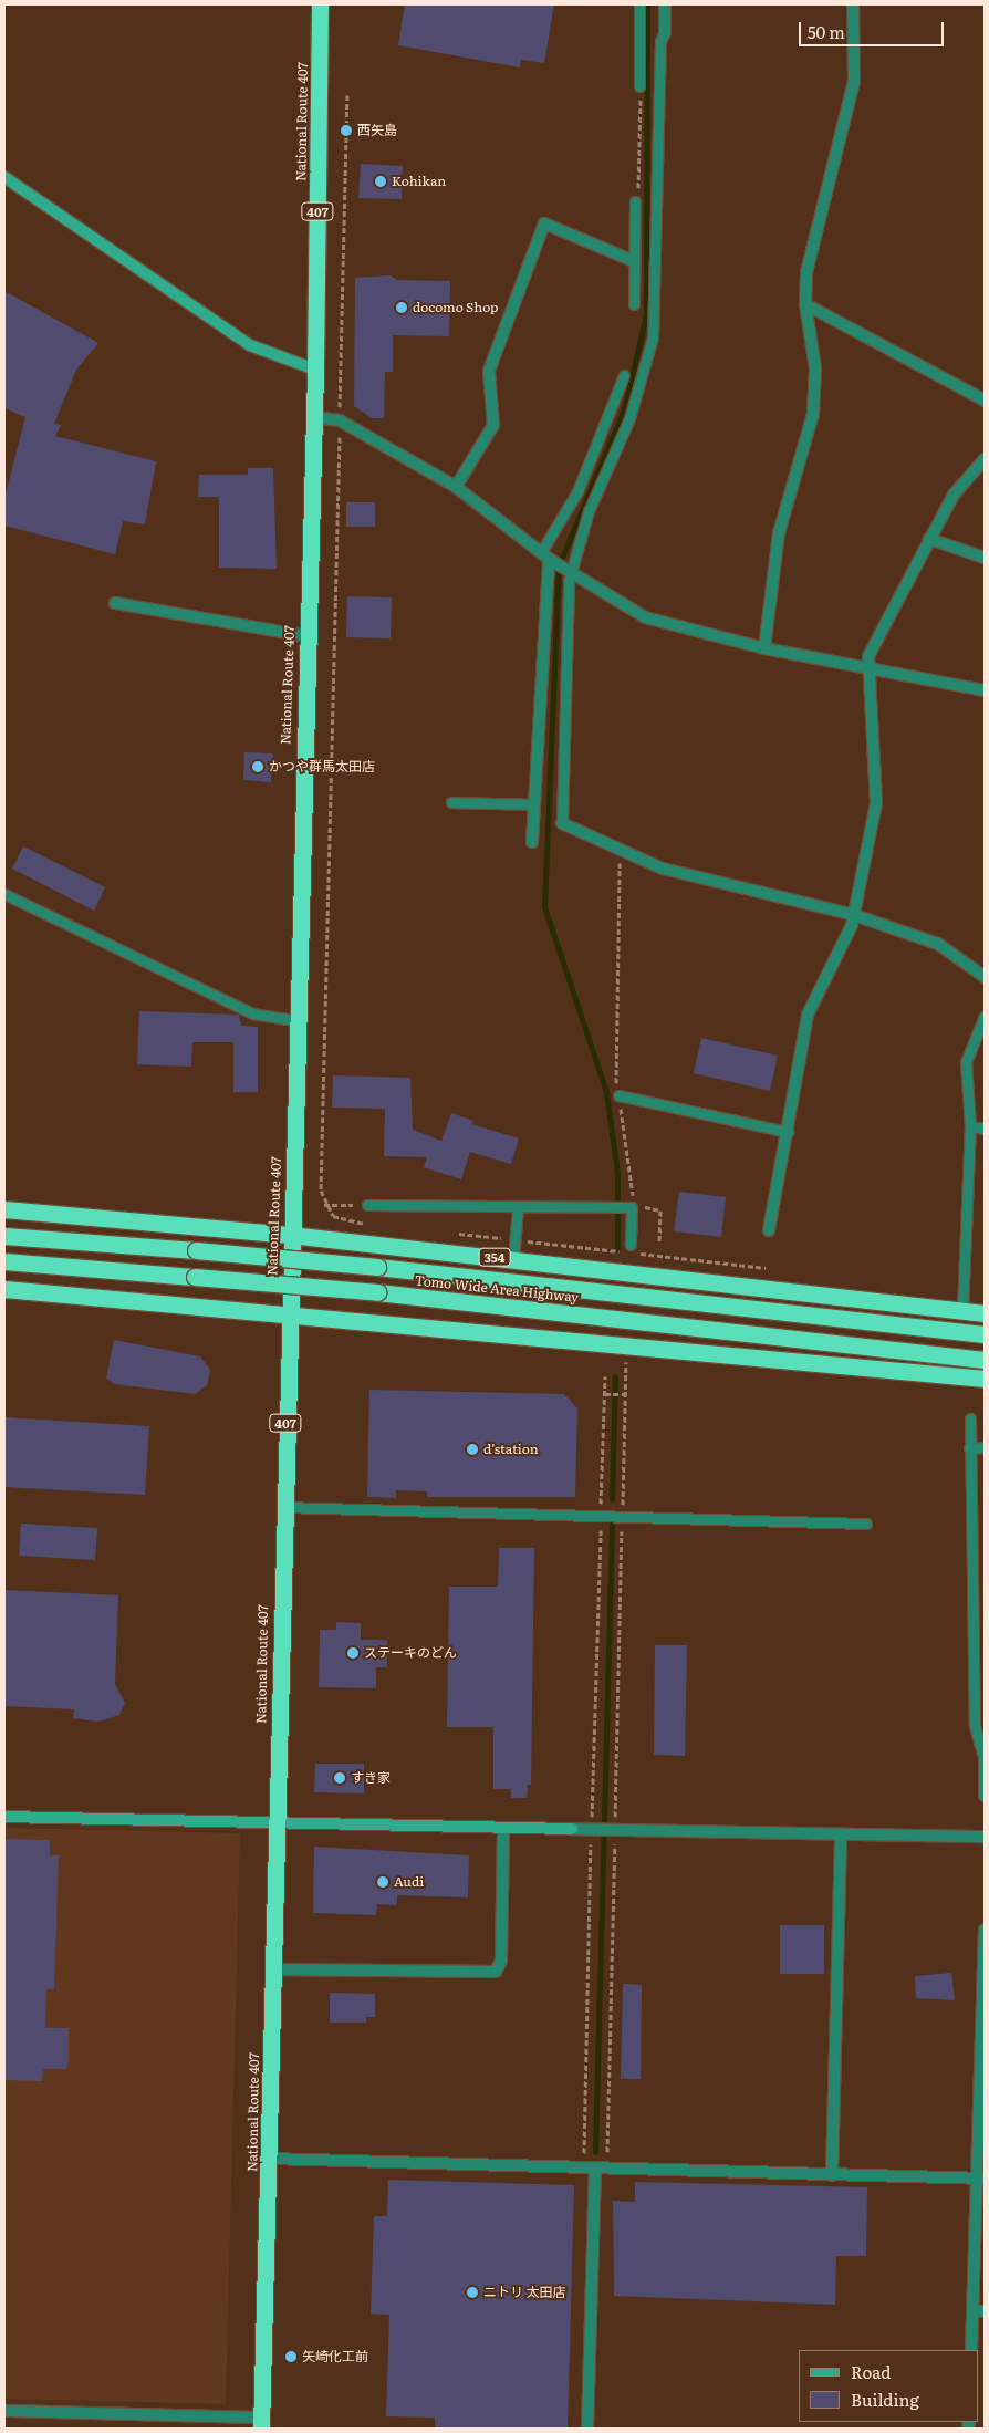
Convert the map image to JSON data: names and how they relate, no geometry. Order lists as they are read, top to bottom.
{
  "streets": {
    "highway": [
      "National Route 407",
      "407",
      "354",
      "Tomo Wide Area Highway"
    ]
  },
  "crossings": [
    ["National Route 407", "354"]
  ],
  "places": [
    "西矢島",
    "Kohikan",
    "docomo Shop",
    "かつや群馬太田店",
    "d’station",
    "ステーキのどん",
    "すき家",
    "Audi",
    "ニトリ 太田店",
    "矢崎化工前"
  ],
  "legend": ["Road", "Building"],
  "scale_bar": "50 m"
}
